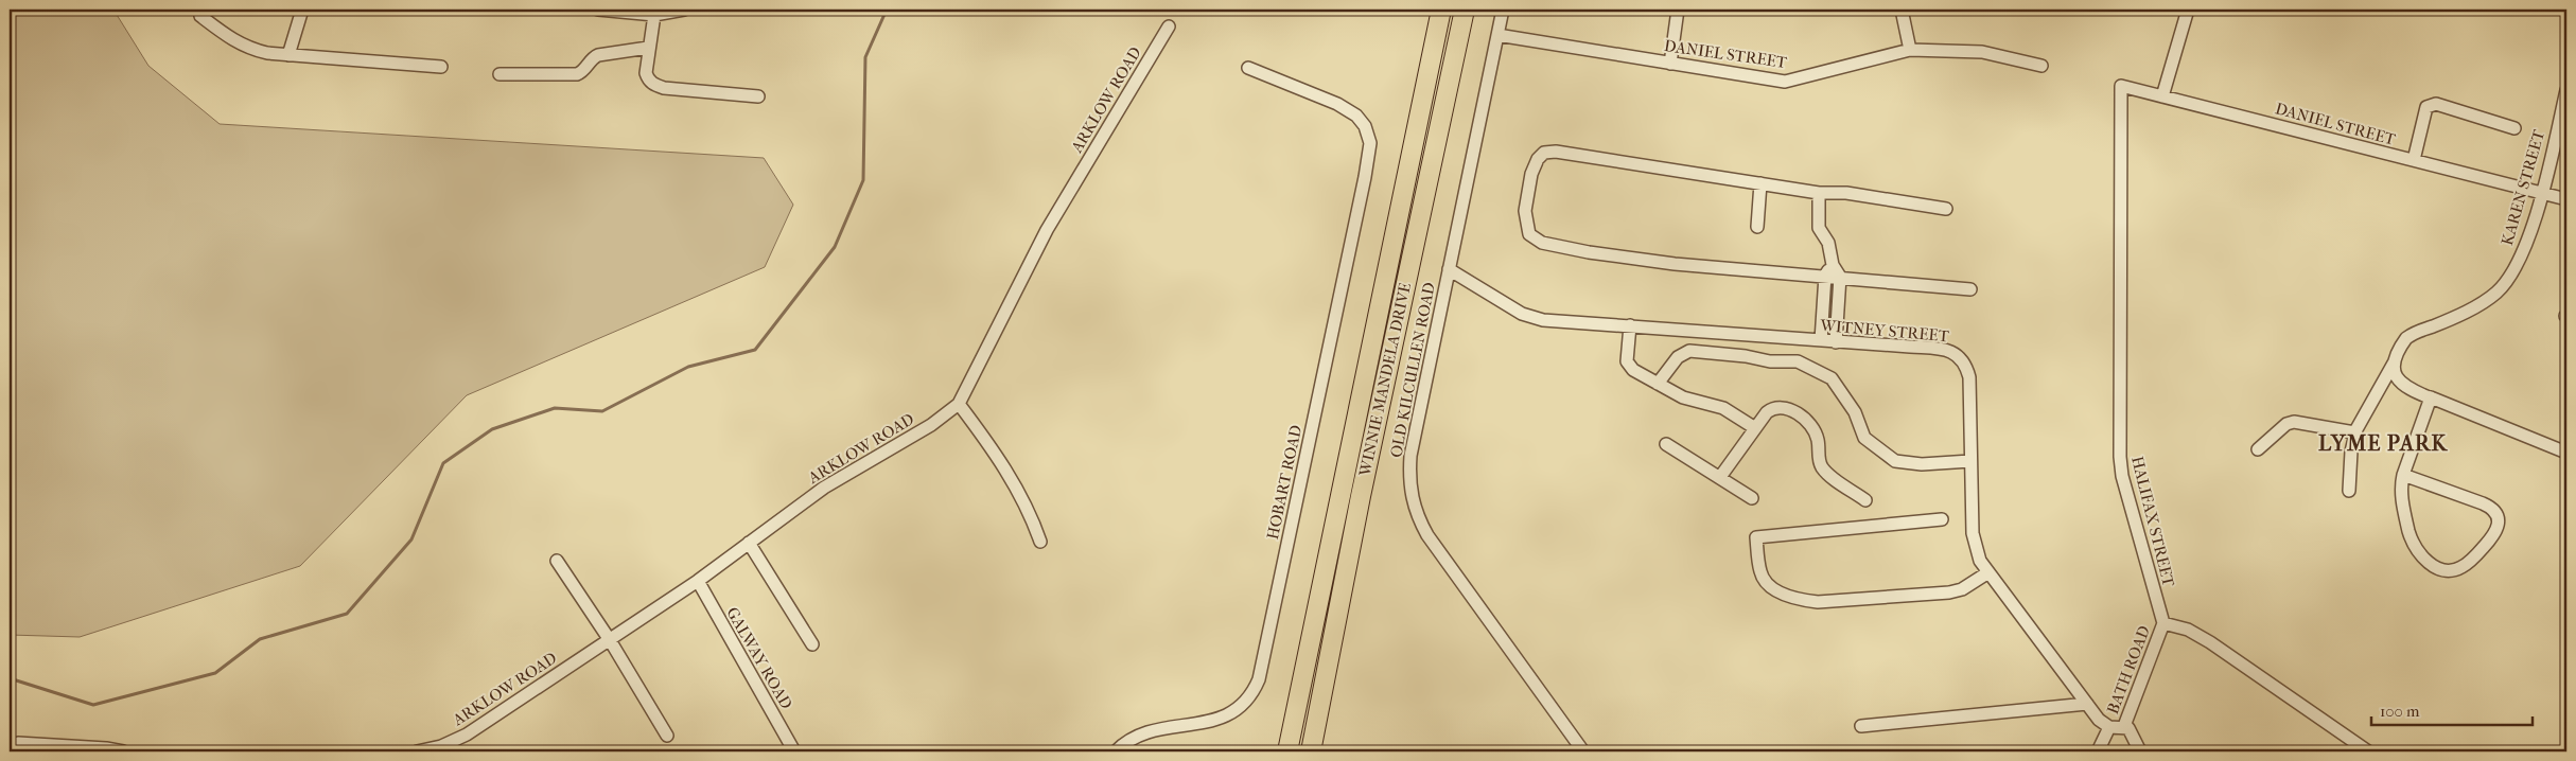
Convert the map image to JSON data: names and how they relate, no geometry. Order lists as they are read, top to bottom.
{
  "streets": {
    "main road": ["WINNIE MANDELA DRIVE"],
    "street": [
      "DANIEL STREET",
      "ARKLOW ROAD",
      "KAREN STREET",
      "WITNEY STREET",
      "OLD KILCULLEN ROAD",
      "HOBART ROAD",
      "HALIFAX STREET",
      "GALWAY ROAD",
      "BATH ROAD"
    ]
  },
  "crossings": [
    ["DANIEL STREET", "KAREN STREET"],
    ["DANIEL STREET", "OLD KILCULLEN ROAD"],
    ["DANIEL STREET", "HALIFAX STREET"],
    ["ARKLOW ROAD", "GALWAY ROAD"],
    ["WITNEY STREET", "OLD KILCULLEN ROAD"],
    ["HALIFAX STREET", "BATH ROAD"]
  ],
  "districts": ["LYME PARK"],
  "scale_bar": "100 m"
}
